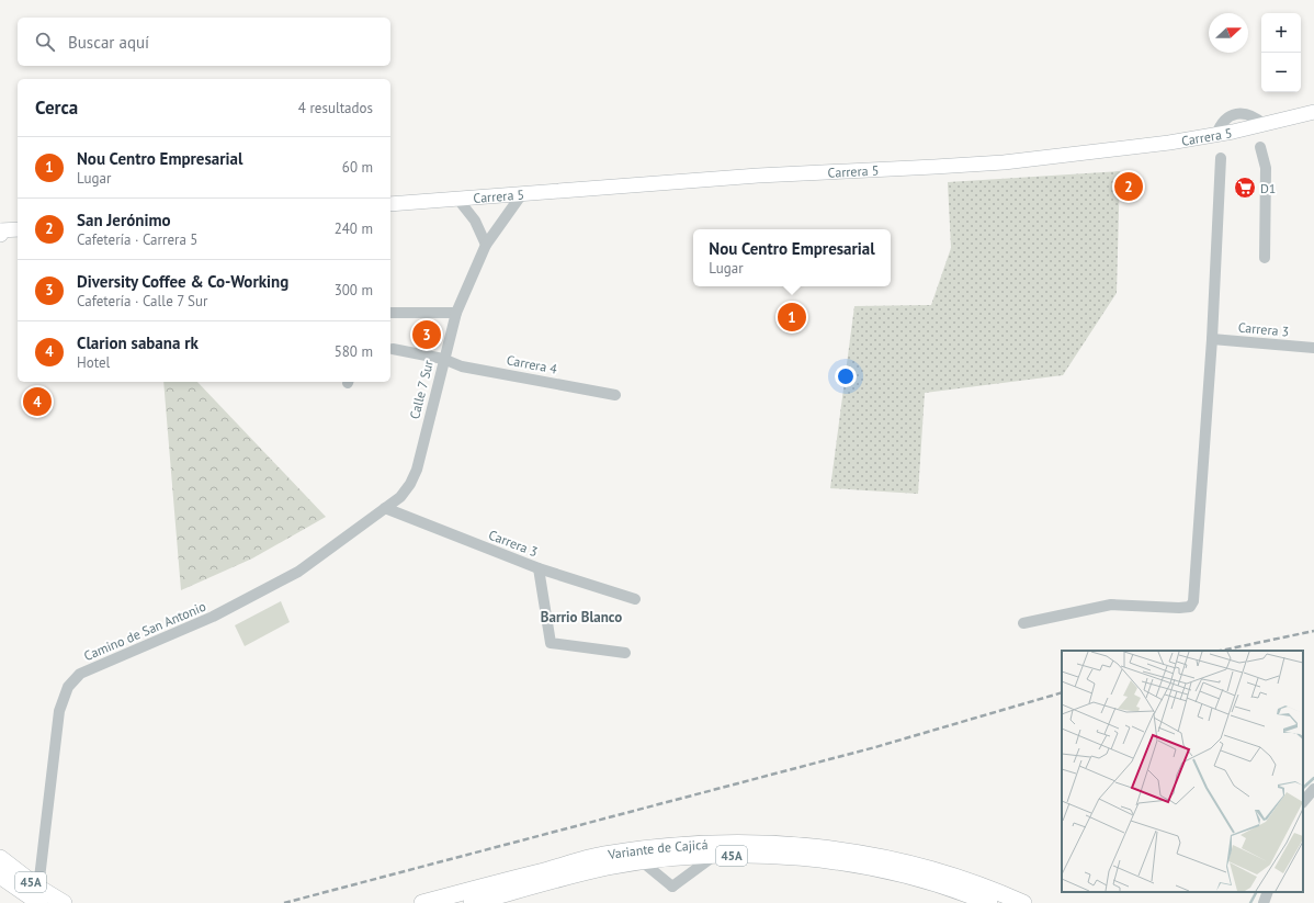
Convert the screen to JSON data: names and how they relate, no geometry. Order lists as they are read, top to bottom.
{
  "streets": {
    "highway": ["Variante de Cajicá", "45A"],
    "main road": ["Carrera 5"],
    "street": [
      "Carrera 3",
      "Carrera 4",
      "Calle 7 Sur",
      "Camino de San Antonio"
    ]
  },
  "crossings": [
    ["Carrera 5", "Calle 7 Sur"],
    ["Carrera 3", "Calle 7 Sur"],
    ["Carrera 3", "Camino de San Antonio"],
    ["Carrera 4", "Calle 7 Sur"],
    ["Calle 7 Sur", "Camino de San Antonio"],
    ["Camino de San Antonio", "45A"]
  ],
  "districts": ["Barrio Blanco"],
  "places": {
    "supermarket": ["D1"]
  },
  "north": "right",
  "page": {
    "map_buttons": ["+", "−"],
    "search": "Buscar aquí",
    "heading": ["Cerca", "4 resultados"],
    "list": [
      {
        "mark": "1",
        "name": "Nou Centro Empresarial",
        "note": "Lugar",
        "value": "60 m"
      },
      {
        "mark": "2",
        "name": "San Jerónimo",
        "note": "Cafetería · Carrera 5",
        "value": "240 m"
      },
      {
        "mark": "3",
        "name": "Diversity Coffee & Co-Working",
        "note": "Cafetería · Calle 7 Sur",
        "value": "300 m"
      },
      {
        "mark": "4",
        "name": "Clarion sabana rk",
        "note": "Hotel",
        "value": "580 m"
      }
    ],
    "pins": [
      "2",
      "1",
      "3",
      "4"
    ],
    "popup": ["Nou Centro Empresarial", "Lugar"]
  }
}
